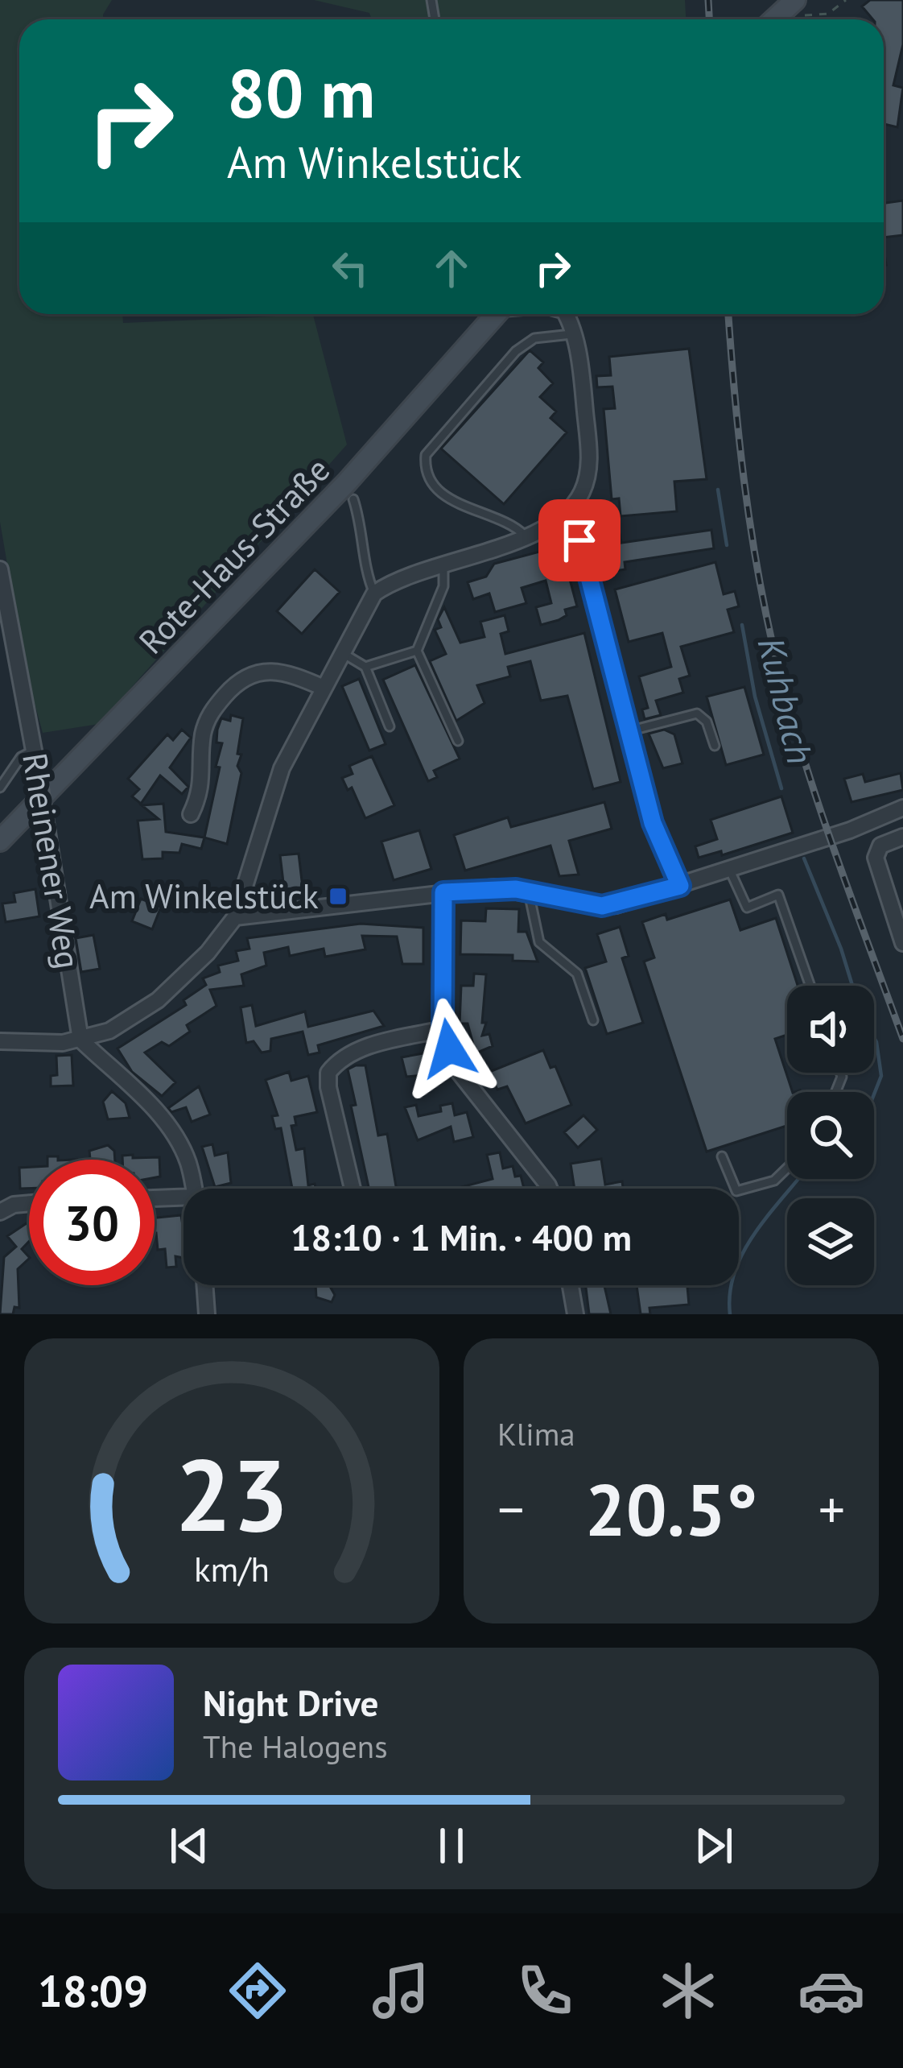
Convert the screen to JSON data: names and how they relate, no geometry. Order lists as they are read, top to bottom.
{
  "streets": {
    "main road": ["Rote-Haus-Straße"],
    "street": ["Rheinener Weg"]
  },
  "water": ["Kuhbach"],
  "places": {
    "transit": ["Am Winkelstück"]
  },
  "page": {
    "turn": ["80 m", "Am Winkelstück"],
    "limit": "30",
    "trip": "18:10 · 1 Min. · 400 m",
    "tile": "Klima",
    "heat": ["−", "20.5°", "+"],
    "song": ["Night Drive", "The Halogens"],
    "tabs": "18:09",
    "gauge": ["23", "km/h"]
  }
}
